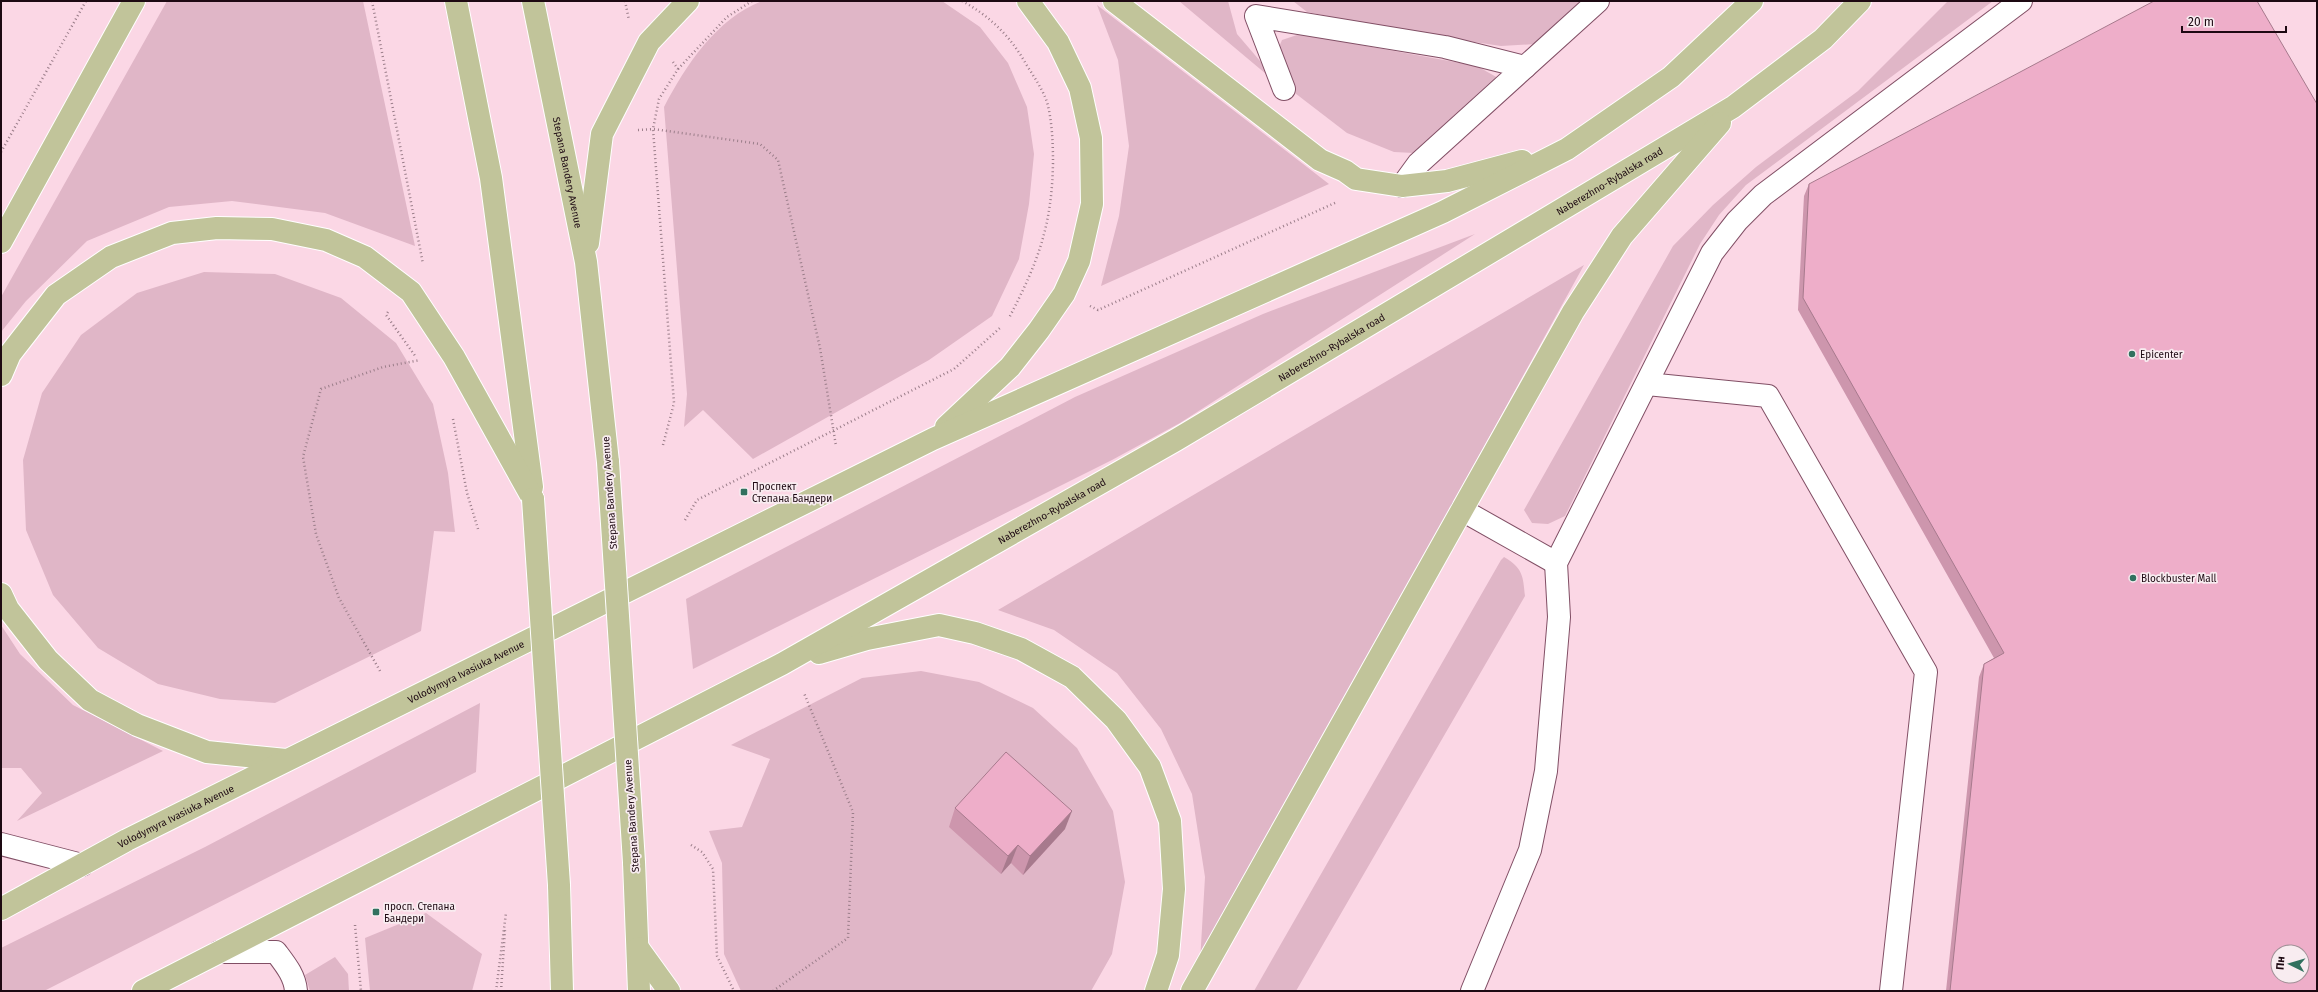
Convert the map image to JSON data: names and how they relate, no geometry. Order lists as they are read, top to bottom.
{
  "streets": {
    "main road": ["Stepana Bandery Avenue", "Naberezhno-Rybalska road", "Volodymyra Ivasiuka Avenue"]
  },
  "places": {
    "other": ["Epicenter", "Blockbuster Mall"],
    "transit": ["Проспект Степана Бандери", "просп. Степана Бандери"]
  },
  "scale_bar": "20 m",
  "north": "left"
}
